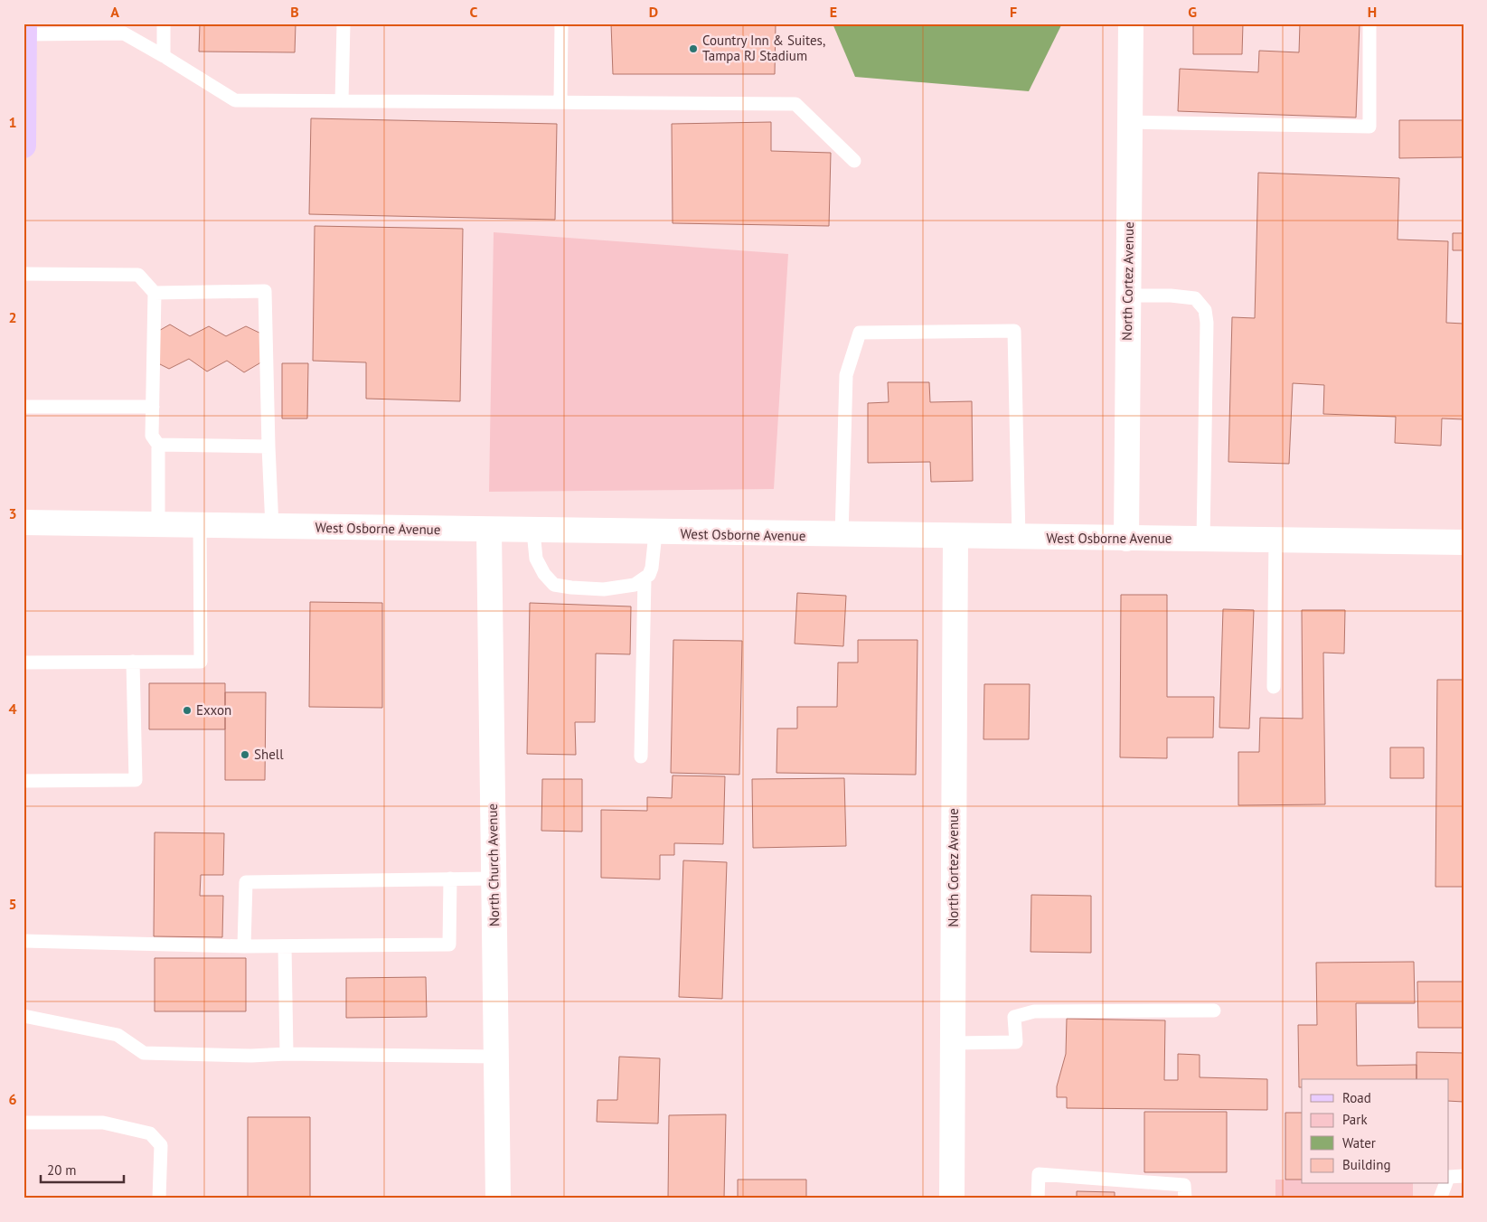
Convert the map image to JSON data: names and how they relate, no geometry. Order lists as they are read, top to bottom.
{
  "streets": {
    "street": ["North Cortez Avenue", "West Osborne Avenue", "North Church Avenue"]
  },
  "crossings": [
    ["North Cortez Avenue", "West Osborne Avenue"],
    ["West Osborne Avenue", "North Church Avenue"]
  ],
  "places": ["Country Inn & Suites, Tampa RJ Stadium", "Exxon", "Shell"],
  "legend": [
    "Road",
    "Park",
    "Water",
    "Building"
  ],
  "scale_bar": "20 m",
  "grid": {
    "columns": [
      "A",
      "B",
      "C",
      "D",
      "E",
      "F",
      "G",
      "H"
    ],
    "rows": [
      "1",
      "2",
      "3",
      "4",
      "5",
      "6"
    ]
  }
}
